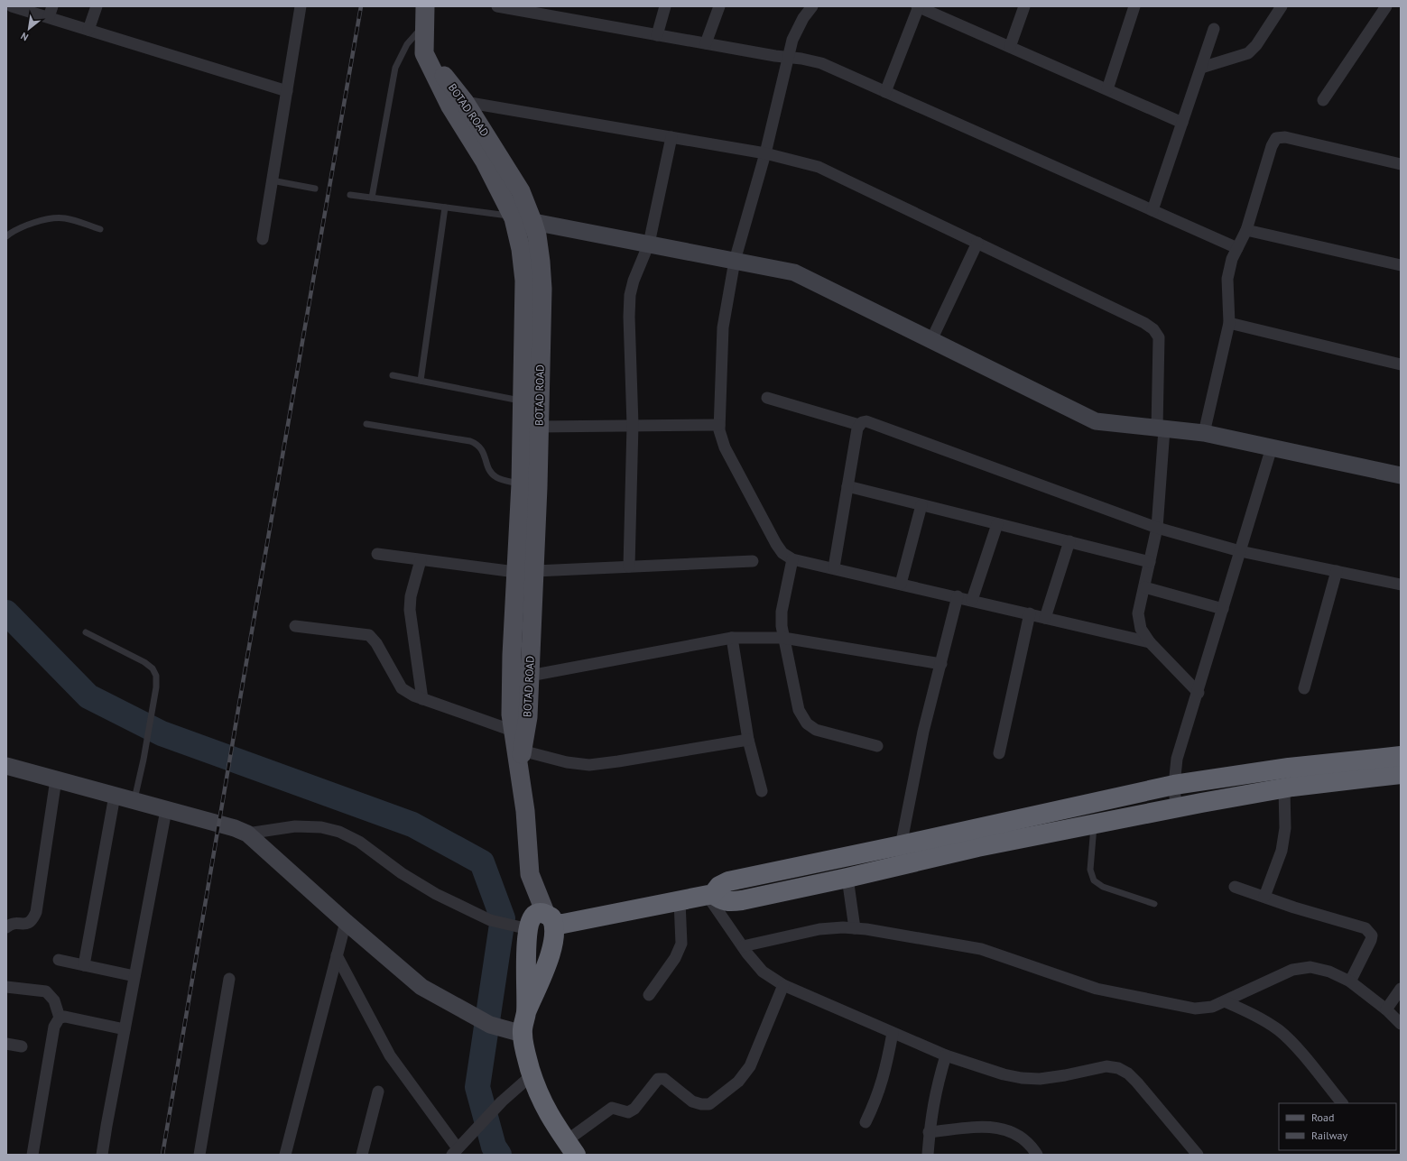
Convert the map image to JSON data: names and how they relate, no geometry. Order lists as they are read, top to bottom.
{
  "streets": {
    "main road": ["BOTAD ROAD"]
  },
  "legend": ["Road", "Railway"],
  "north": "bottom left"
}
